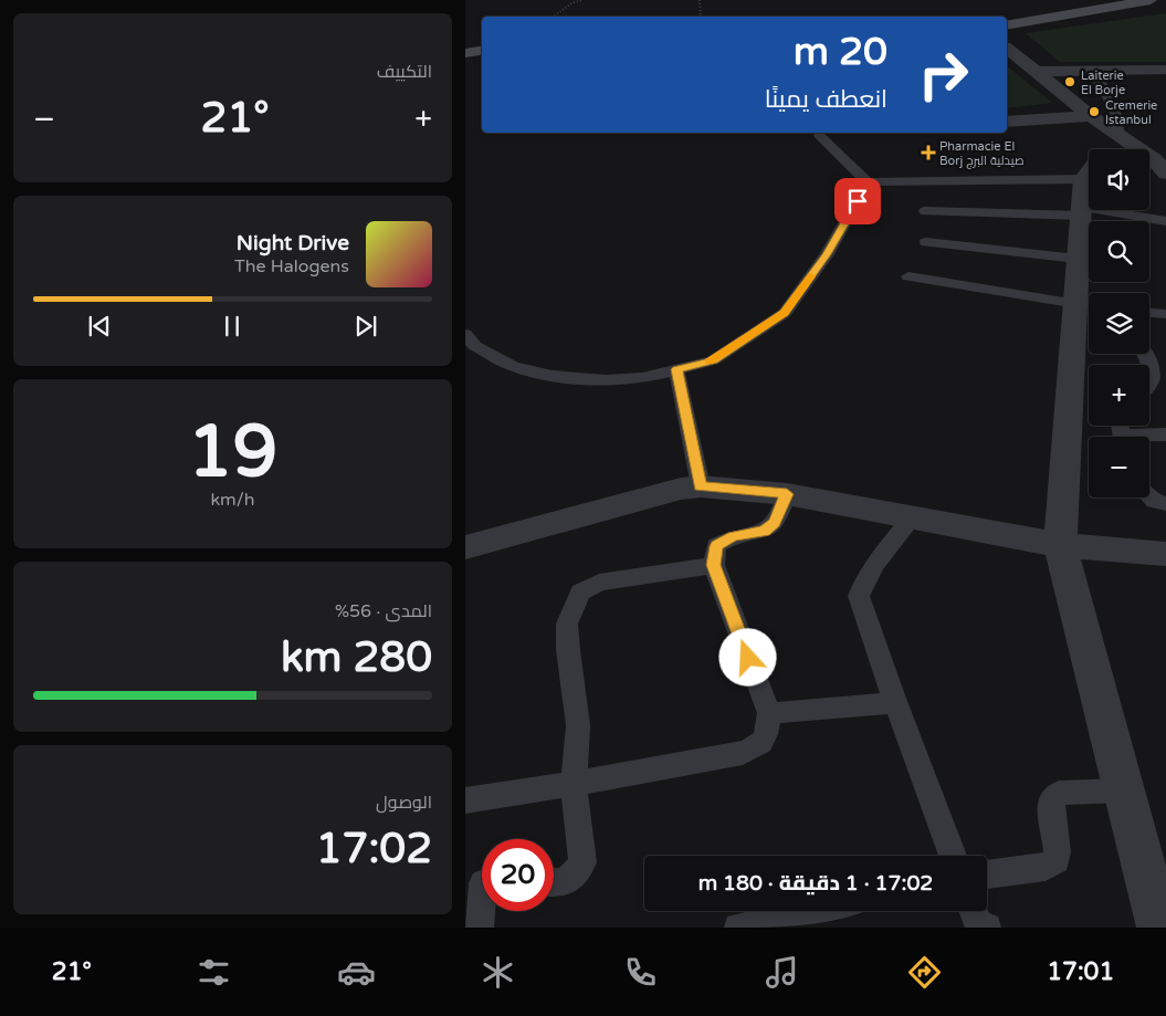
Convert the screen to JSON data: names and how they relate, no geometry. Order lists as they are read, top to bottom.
{
  "places": {
    "other": ["Laiterie El Borje", "Cremerie Istanbul"],
    "health": ["Pharmacie El Borj صيدلية البرج"]
  },
  "page": {
    "tile": [
      "التكييف",
      ["19", "km/h"],
      ["المدى · 56%", "280 km"],
      ["الوصول", "17:02"]
    ],
    "turn": ["20 m", "انعطف يمينًا"],
    "heat": ["−", "21°", "+"],
    "map_buttons": ["+", "−"],
    "song": ["Night Drive", "The Halogens"],
    "limit": "20",
    "trip": "17:02 · 1 دقيقة · 180 m",
    "tabs": ["17:01", "21°"]
  }
}
